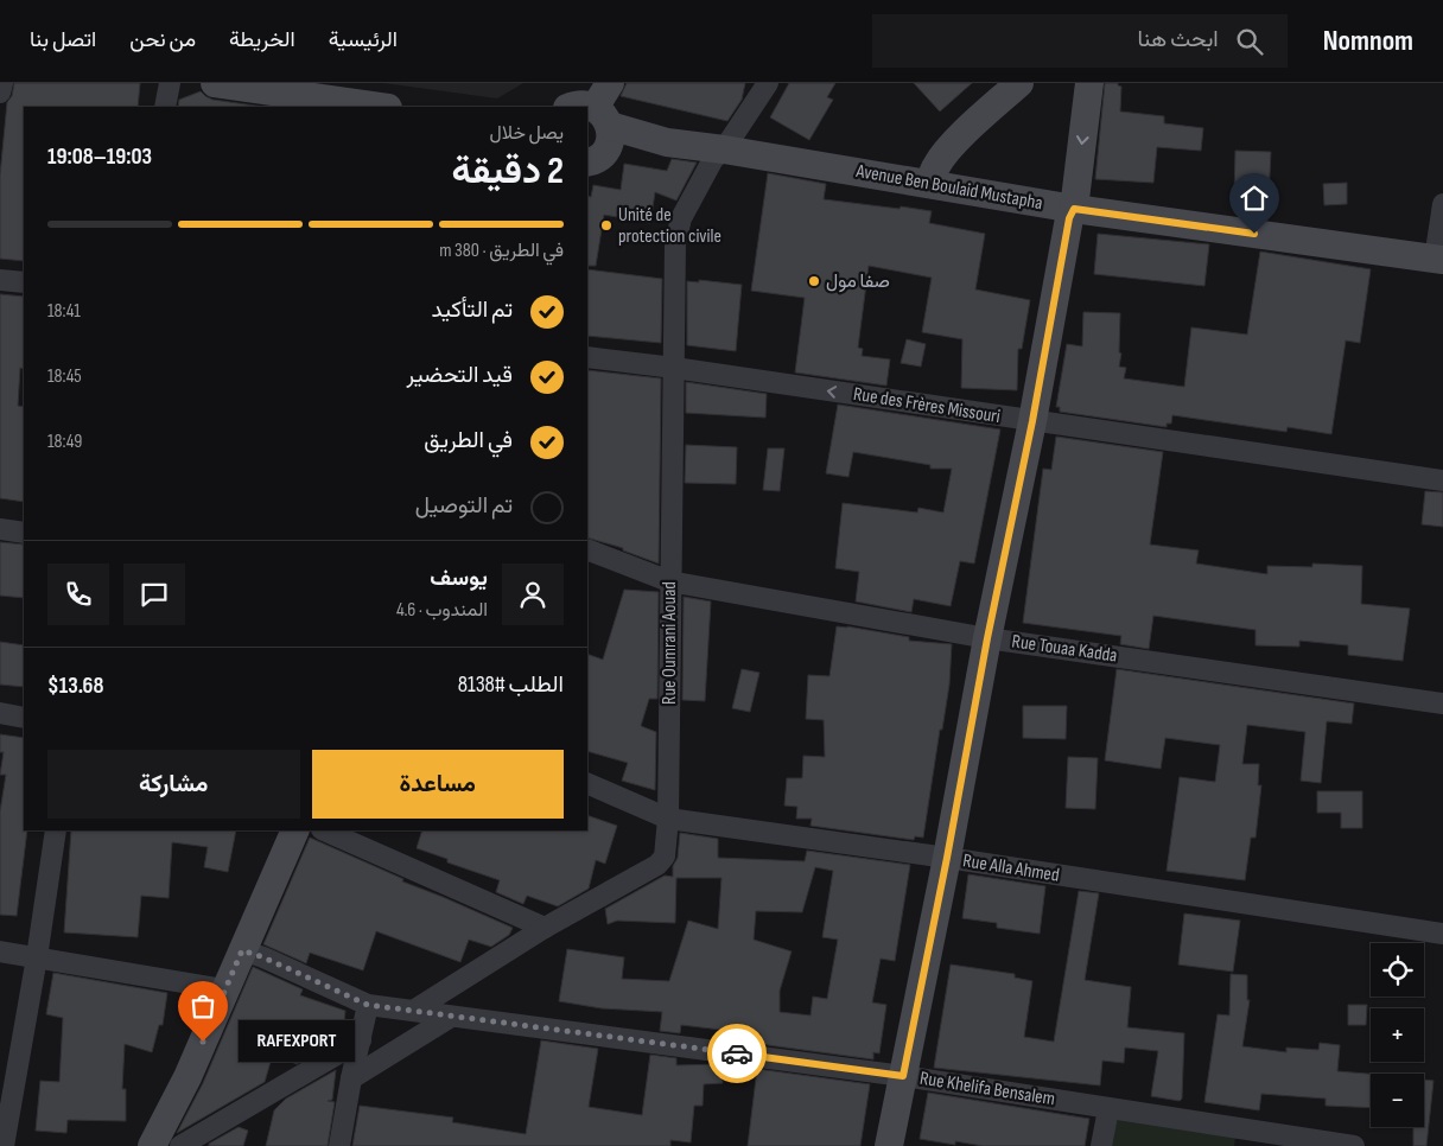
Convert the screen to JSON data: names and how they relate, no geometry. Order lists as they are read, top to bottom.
{
  "streets": {
    "main road": ["Avenue Ben Boulaid Mustapha"],
    "street": [
      "Rue des Frères Missouri",
      "Rue Oumrani Aouad",
      "Rue Touaa Kadda",
      "Rue Alla Ahmed",
      "Rue Khelifa Bensalem"
    ]
  },
  "crossings": [
    ["Avenue Ben Boulaid Mustapha", "Rue Oumrani Aouad"],
    ["Rue des Frères Missouri", "Rue Oumrani Aouad"],
    ["Rue Oumrani Aouad", "Rue Touaa Kadda"],
    ["Rue Oumrani Aouad", "Rue Alla Ahmed"],
    ["Rue Oumrani Aouad", "Rue Khelifa Bensalem"]
  ],
  "one_way": ["Rue des Frères Missouri"],
  "places": ["Unité de protection civile", "صفا مول", "RAFEXPORT"],
  "page": {
    "header": "Nomnom",
    "search": "ابحث هنا",
    "nav": [
      "الرئيسية",
      "الخريطة",
      "من نحن",
      "اتصل بنا"
    ],
    "heading": ["2 دقيقة", "يصل خلال", "19:03–19:08"],
    "panel": [
      "يوسف",
      "المندوب · 4.6",
      "الطلب #8138",
      "$13.68"
    ],
    "bar": "في الطريق · 380 m",
    "list": [
      ["تم التأكيد", "18:41"],
      ["قيد التحضير", "18:45"],
      ["في الطريق", "18:49"],
      "تم التوصيل"
    ],
    "buttons": ["مساعدة", "مشاركة"],
    "map_buttons": ["+", "−"],
    "bubble": "RAFEXPORT"
  }
}
